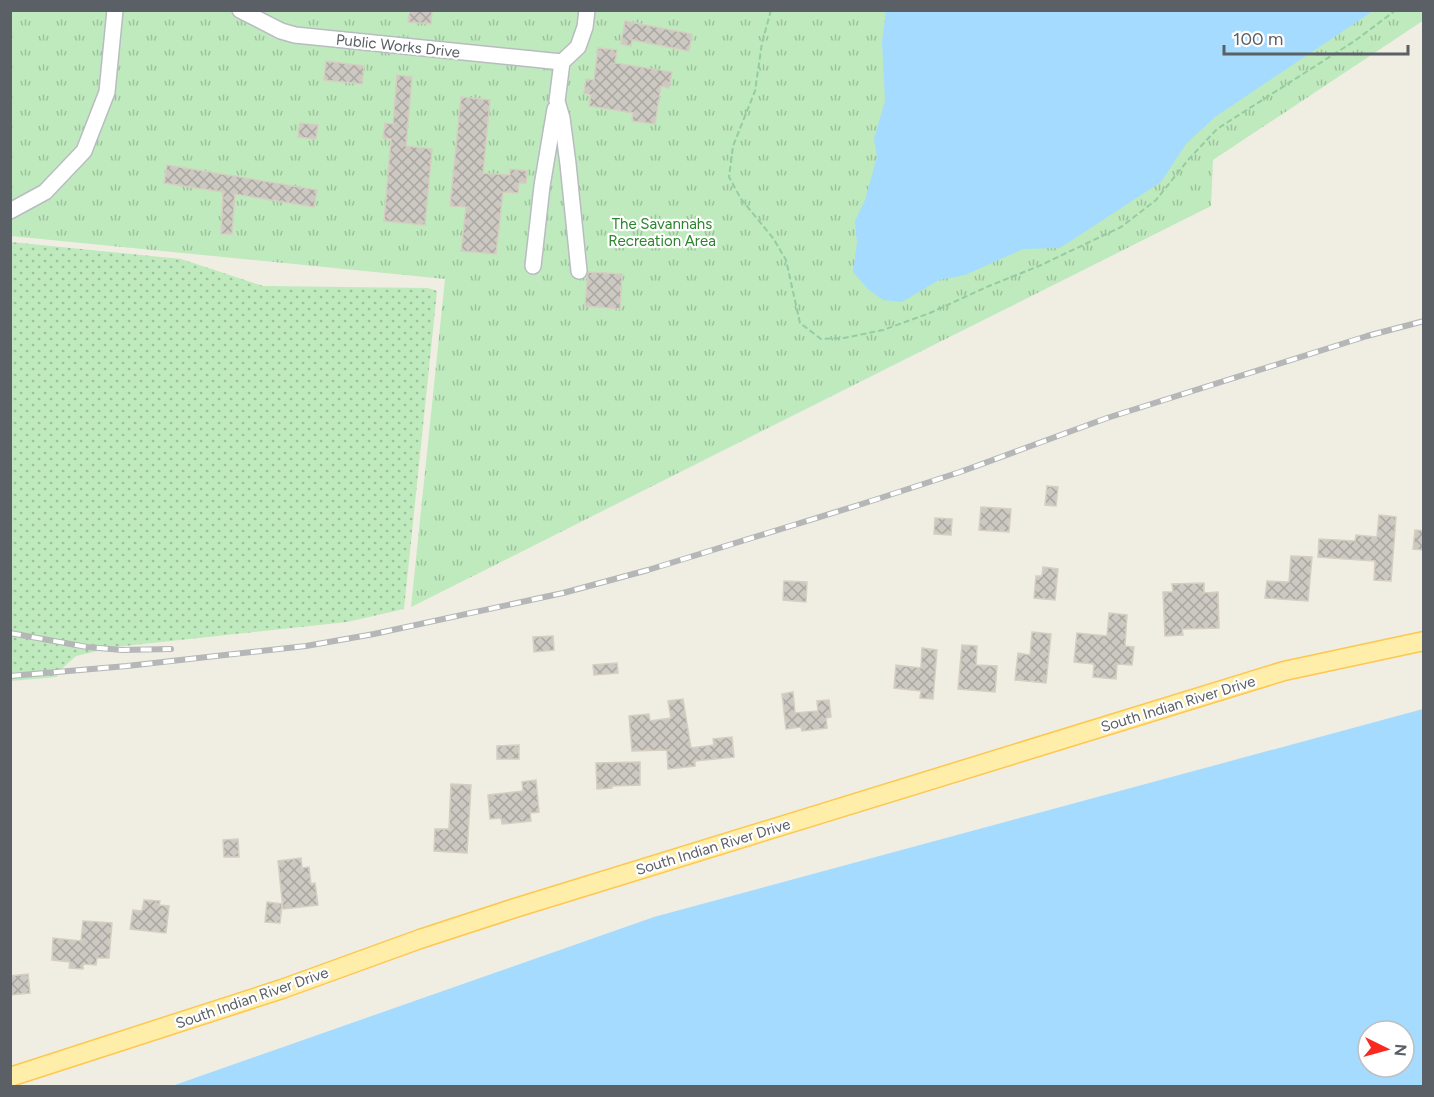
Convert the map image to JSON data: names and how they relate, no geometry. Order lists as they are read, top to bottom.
{
  "streets": {
    "main road": ["South Indian River Drive"],
    "street": ["Public Works Drive"]
  },
  "parks": ["The Savannahs Recreation Area"],
  "scale_bar": "100 m",
  "north": "right"
}
